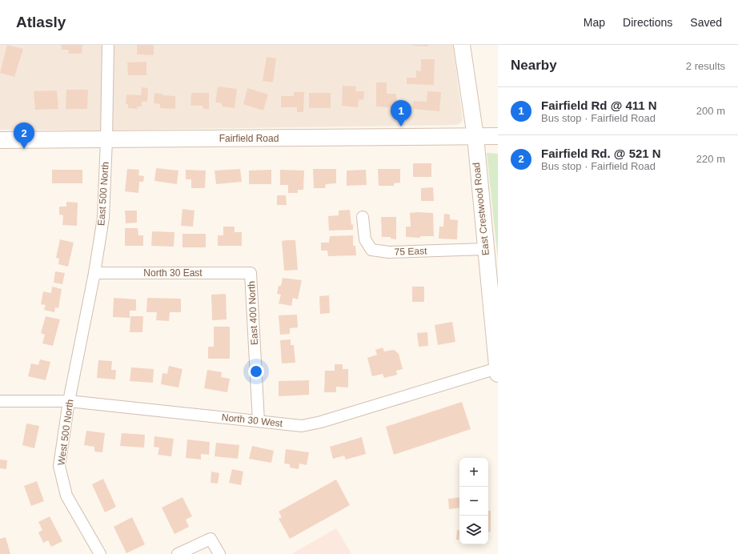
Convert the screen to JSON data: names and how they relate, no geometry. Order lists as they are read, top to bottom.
{
  "streets": {
    "street": [
      "Fairfield Road",
      "East 500 North",
      "East Crestwood Road",
      "75 East",
      "North 30 East",
      "East 400 North",
      "North 30 West",
      "West 500 North"
    ]
  },
  "crossings": [
    ["Fairfield Road", "East 500 North"],
    ["Fairfield Road", "East Crestwood Road"],
    ["East 500 North", "North 30 East"],
    ["East 500 North", "West 500 North"],
    ["East Crestwood Road", "75 East"],
    ["East Crestwood Road", "North 30 West"],
    ["North 30 East", "East 400 North"],
    ["East 400 North", "North 30 West"],
    ["North 30 West", "West 500 North"]
  ],
  "page": {
    "header": "Atlasly",
    "nav": ["Map", "Directions", "Saved"],
    "heading": ["Nearby", "2 results"],
    "list": [
      {
        "mark": "1",
        "name": "Fairfield Rd @ 411 N",
        "note": "Bus stop · Fairfield Road",
        "value": "200 m"
      },
      {
        "mark": "2",
        "name": "Fairfield Rd. @ 521 N",
        "note": "Bus stop · Fairfield Road",
        "value": "220 m"
      }
    ],
    "pins": ["1", "2"],
    "map_buttons": ["+", "−"]
  }
}
